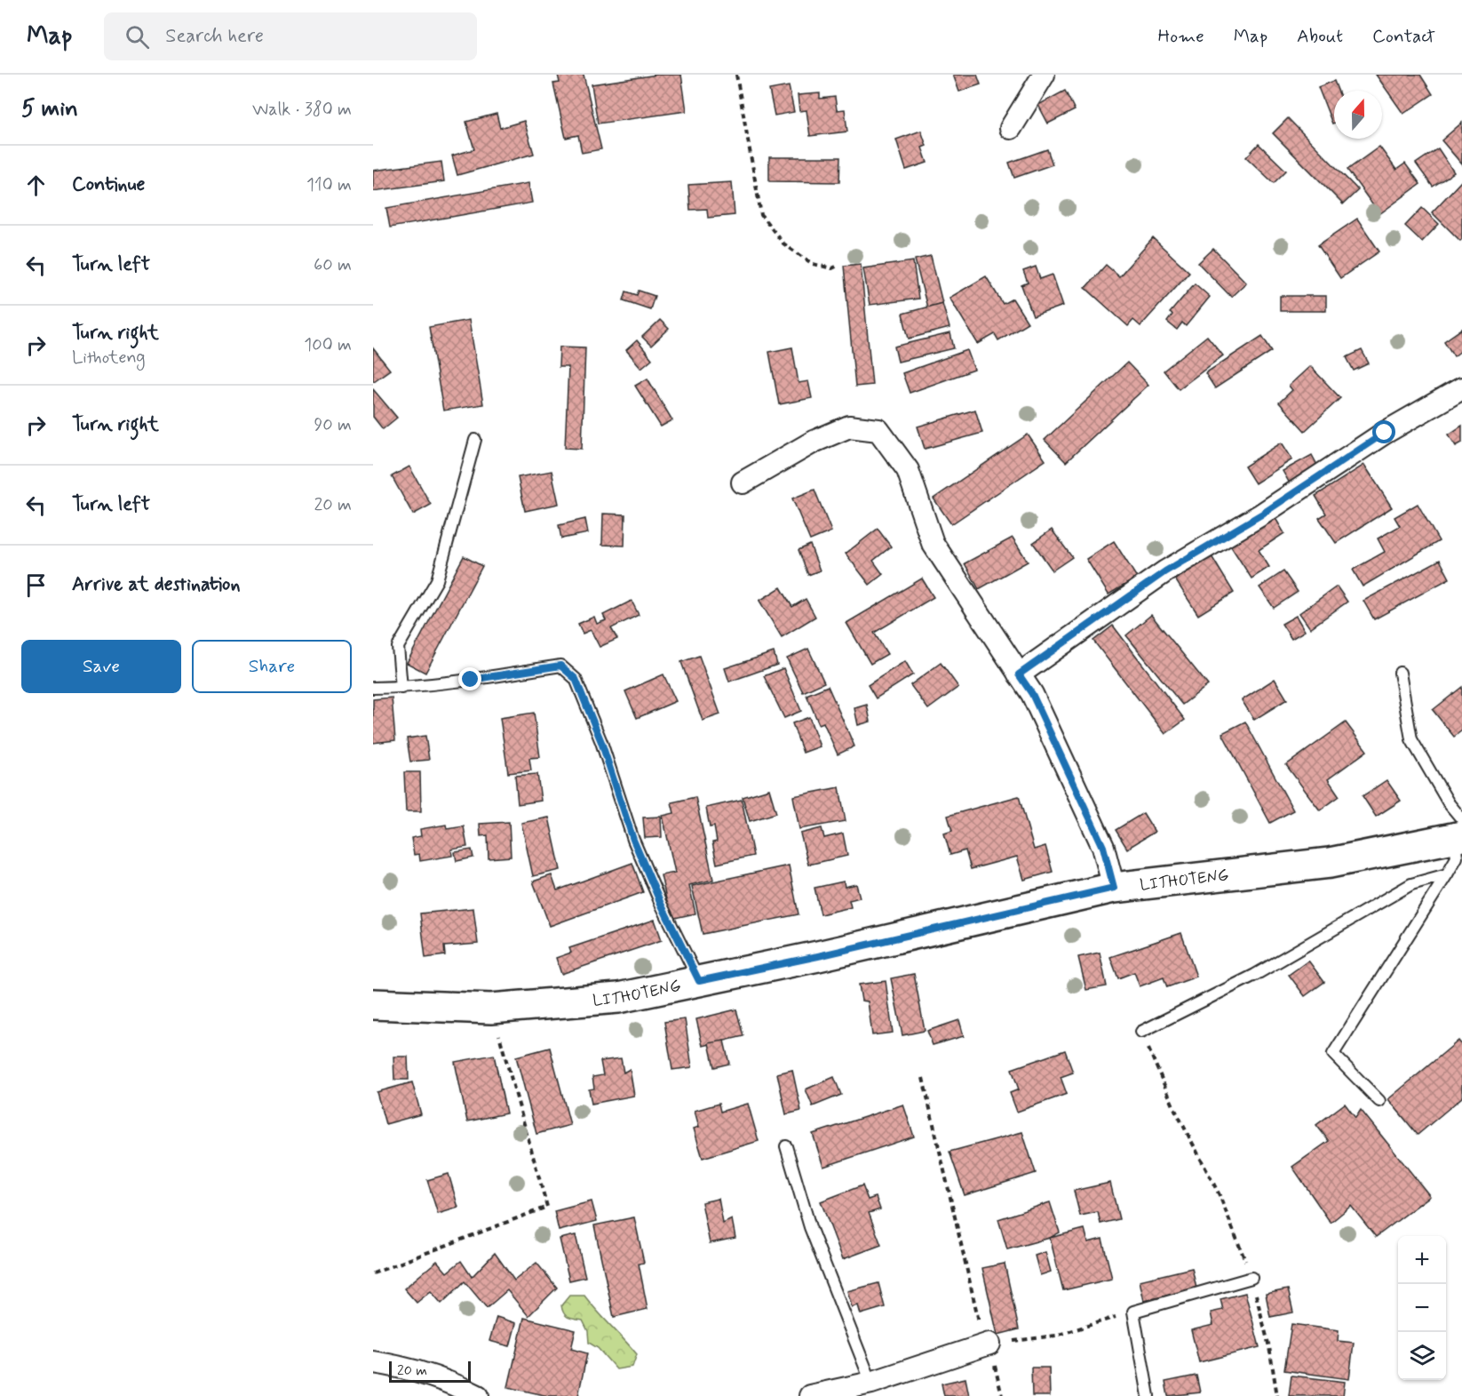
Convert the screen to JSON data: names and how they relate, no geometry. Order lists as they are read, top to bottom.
{
  "streets": {
    "main road": ["LITHOTENG"]
  },
  "scale_bar": "20 m",
  "north": "top",
  "page": {
    "header": "Map",
    "search": "Search here",
    "nav": [
      "Home",
      "Map",
      "About",
      "Contact"
    ],
    "heading": ["5 min", "Walk · 380 m"],
    "list": [
      ["Continue", "110 m"],
      ["Turn left", "60 m"],
      ["Turn right", "Lithoteng", "100 m"],
      ["Turn right", "90 m"],
      ["Turn left", "20 m"],
      "Arrive at destination"
    ],
    "buttons": ["Save", "Share"],
    "map_buttons": ["+", "−"],
    "scale": "20 m"
  }
}
